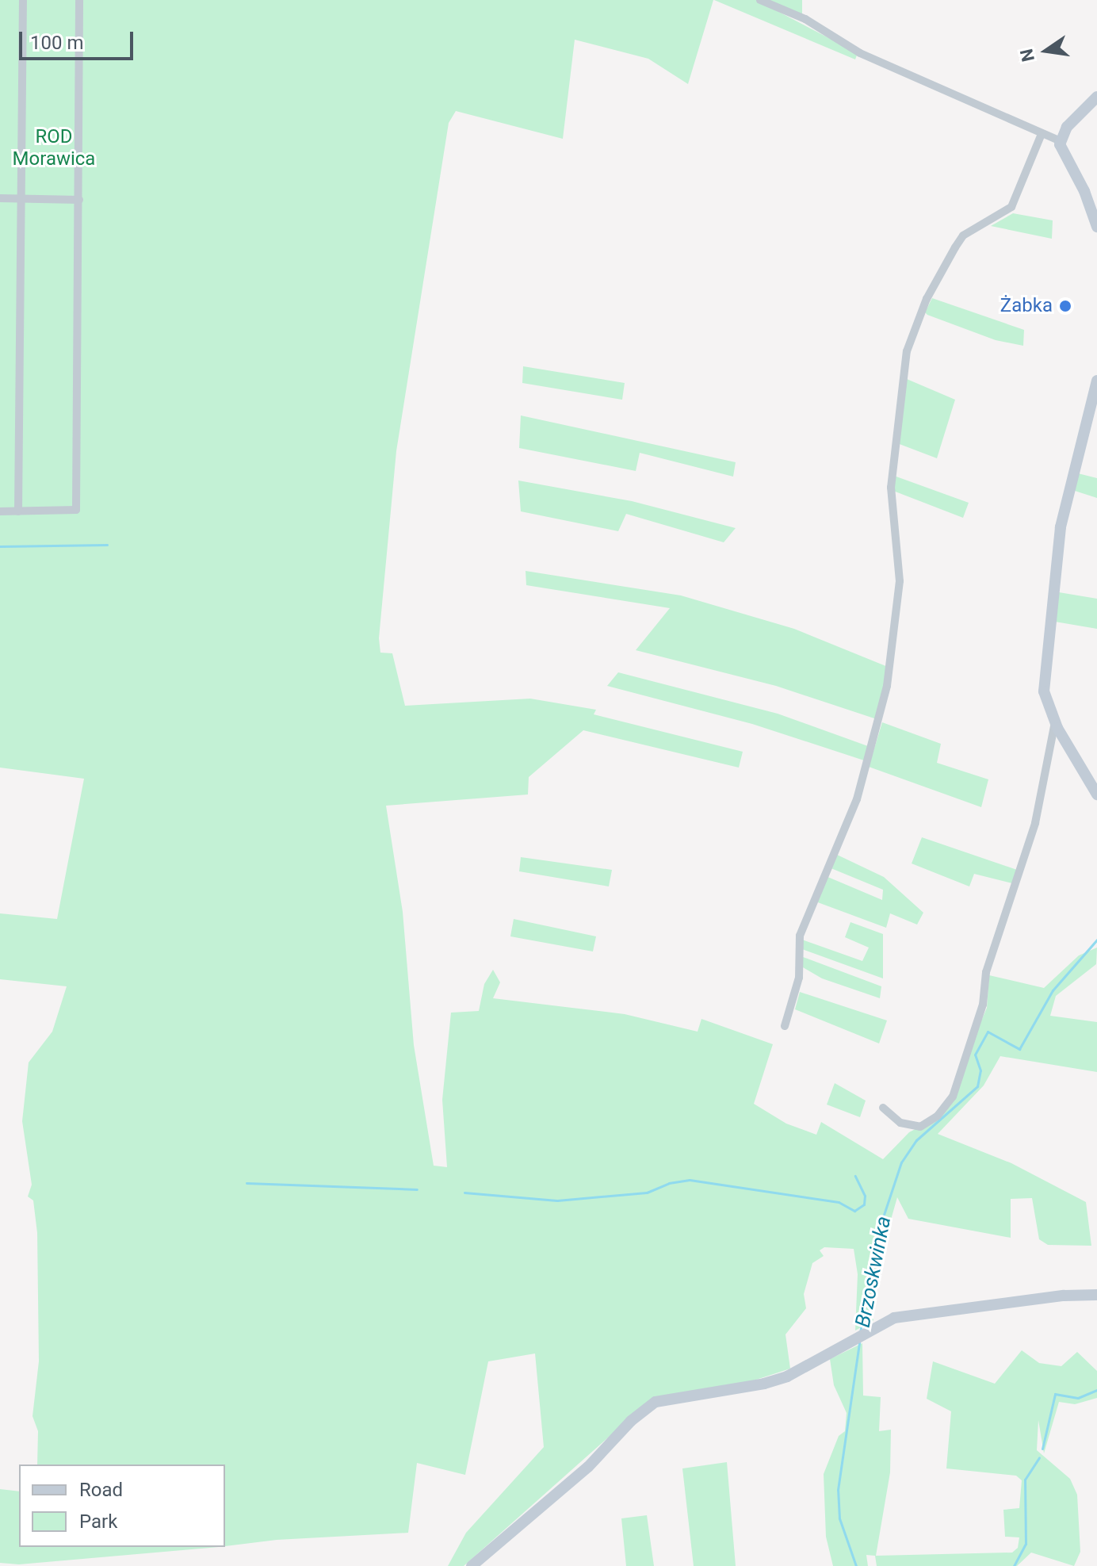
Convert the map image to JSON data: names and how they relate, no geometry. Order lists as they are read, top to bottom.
{
  "water": ["Brzoskwinka"],
  "parks": ["ROD Morawica"],
  "places": ["Żabka"],
  "legend": ["Road", "Park"],
  "scale_bar": "100 m",
  "north": "left"
}
